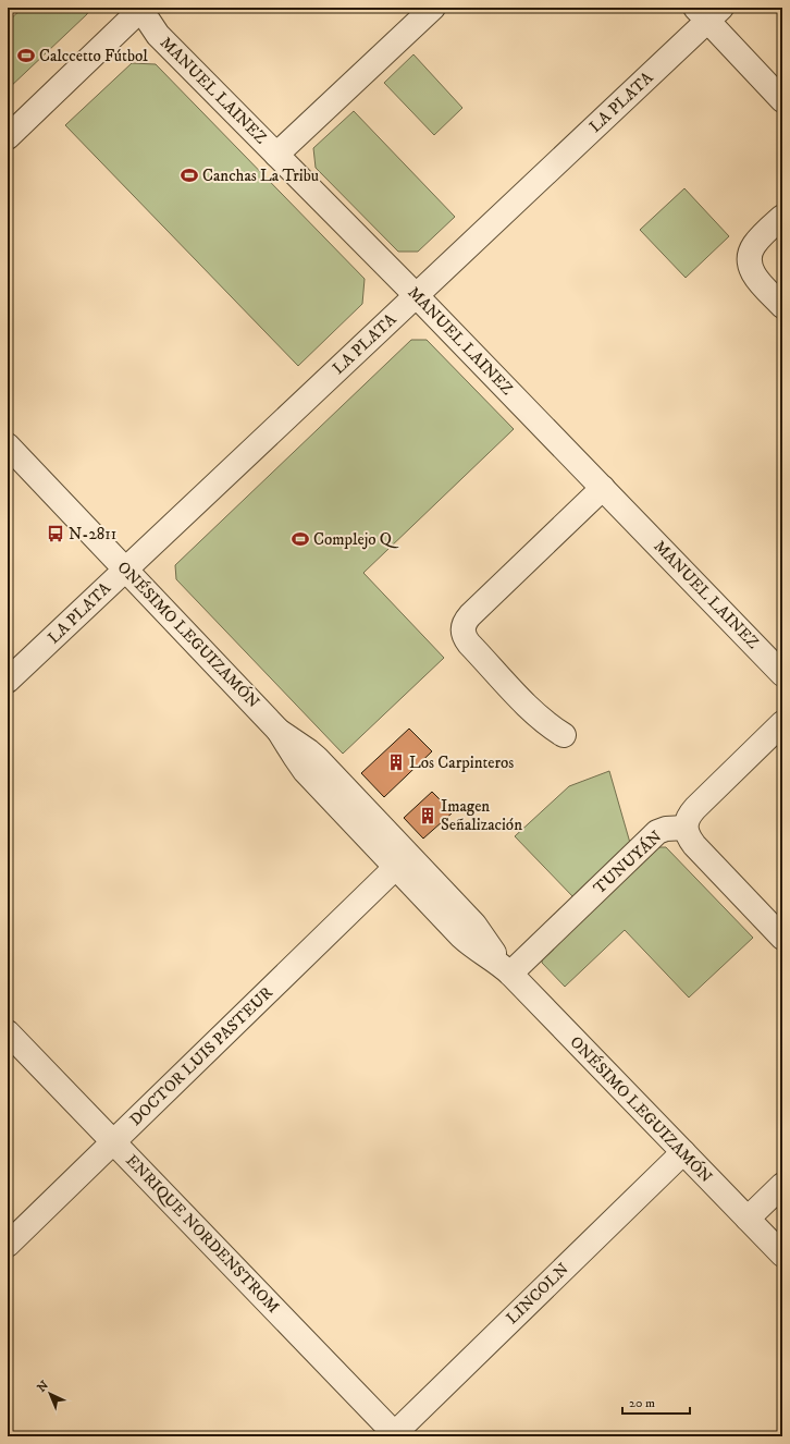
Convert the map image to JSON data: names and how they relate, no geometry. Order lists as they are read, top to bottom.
{
  "streets": {
    "street": [
      "MANUEL LAINEZ",
      "LA PLATA",
      "ONÉSIMO LEGUIZAMÓN",
      "TUNUYÁN",
      "DOCTOR LUIS PASTEUR",
      "ENRIQUE NORDENSTROM",
      "LINCOLN"
    ]
  },
  "crossings": [
    ["MANUEL LAINEZ", "LA PLATA"],
    ["LA PLATA", "ONÉSIMO LEGUIZAMÓN"],
    ["ONÉSIMO LEGUIZAMÓN", "TUNUYÁN"],
    ["ONÉSIMO LEGUIZAMÓN", "DOCTOR LUIS PASTEUR"],
    ["ONÉSIMO LEGUIZAMÓN", "LINCOLN"],
    ["DOCTOR LUIS PASTEUR", "ENRIQUE NORDENSTROM"],
    ["ENRIQUE NORDENSTROM", "LINCOLN"]
  ],
  "places": {
    "sports": ["Calccetto Fútbol", "Canchas La Tribu", "Complejo Q"],
    "bus stop": ["N-2811"],
    "building": ["Los Carpinteros", "Imagen Señalización"]
  },
  "scale_bar": "20 m",
  "north": "top left"
}
